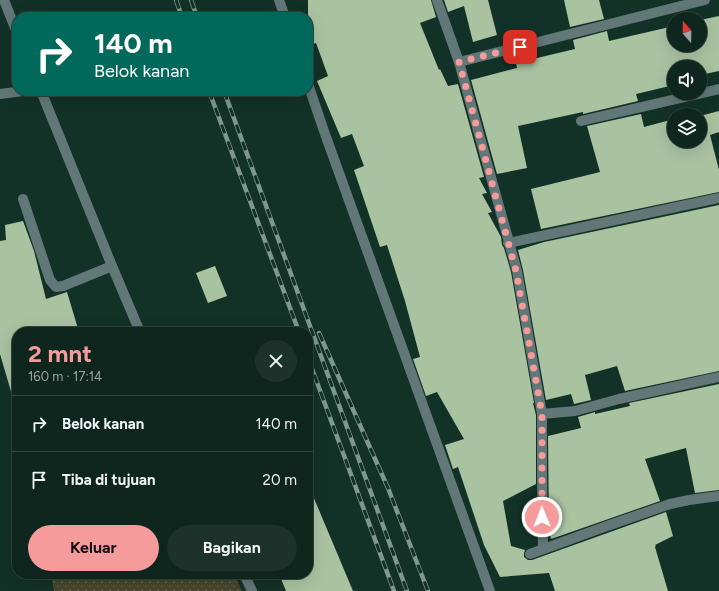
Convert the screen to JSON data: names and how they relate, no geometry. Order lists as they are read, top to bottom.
{
  "north": "top",
  "page": {
    "turn": ["140 m", "Belok kanan"],
    "heading": ["2 mnt", "160 m · 17:14"],
    "list": [
      {
        "name": "Belok kanan",
        "value": "140 m"
      },
      {
        "name": "Tiba di tujuan",
        "value": "20 m"
      }
    ],
    "buttons": ["Keluar", "Bagikan"]
  }
}
